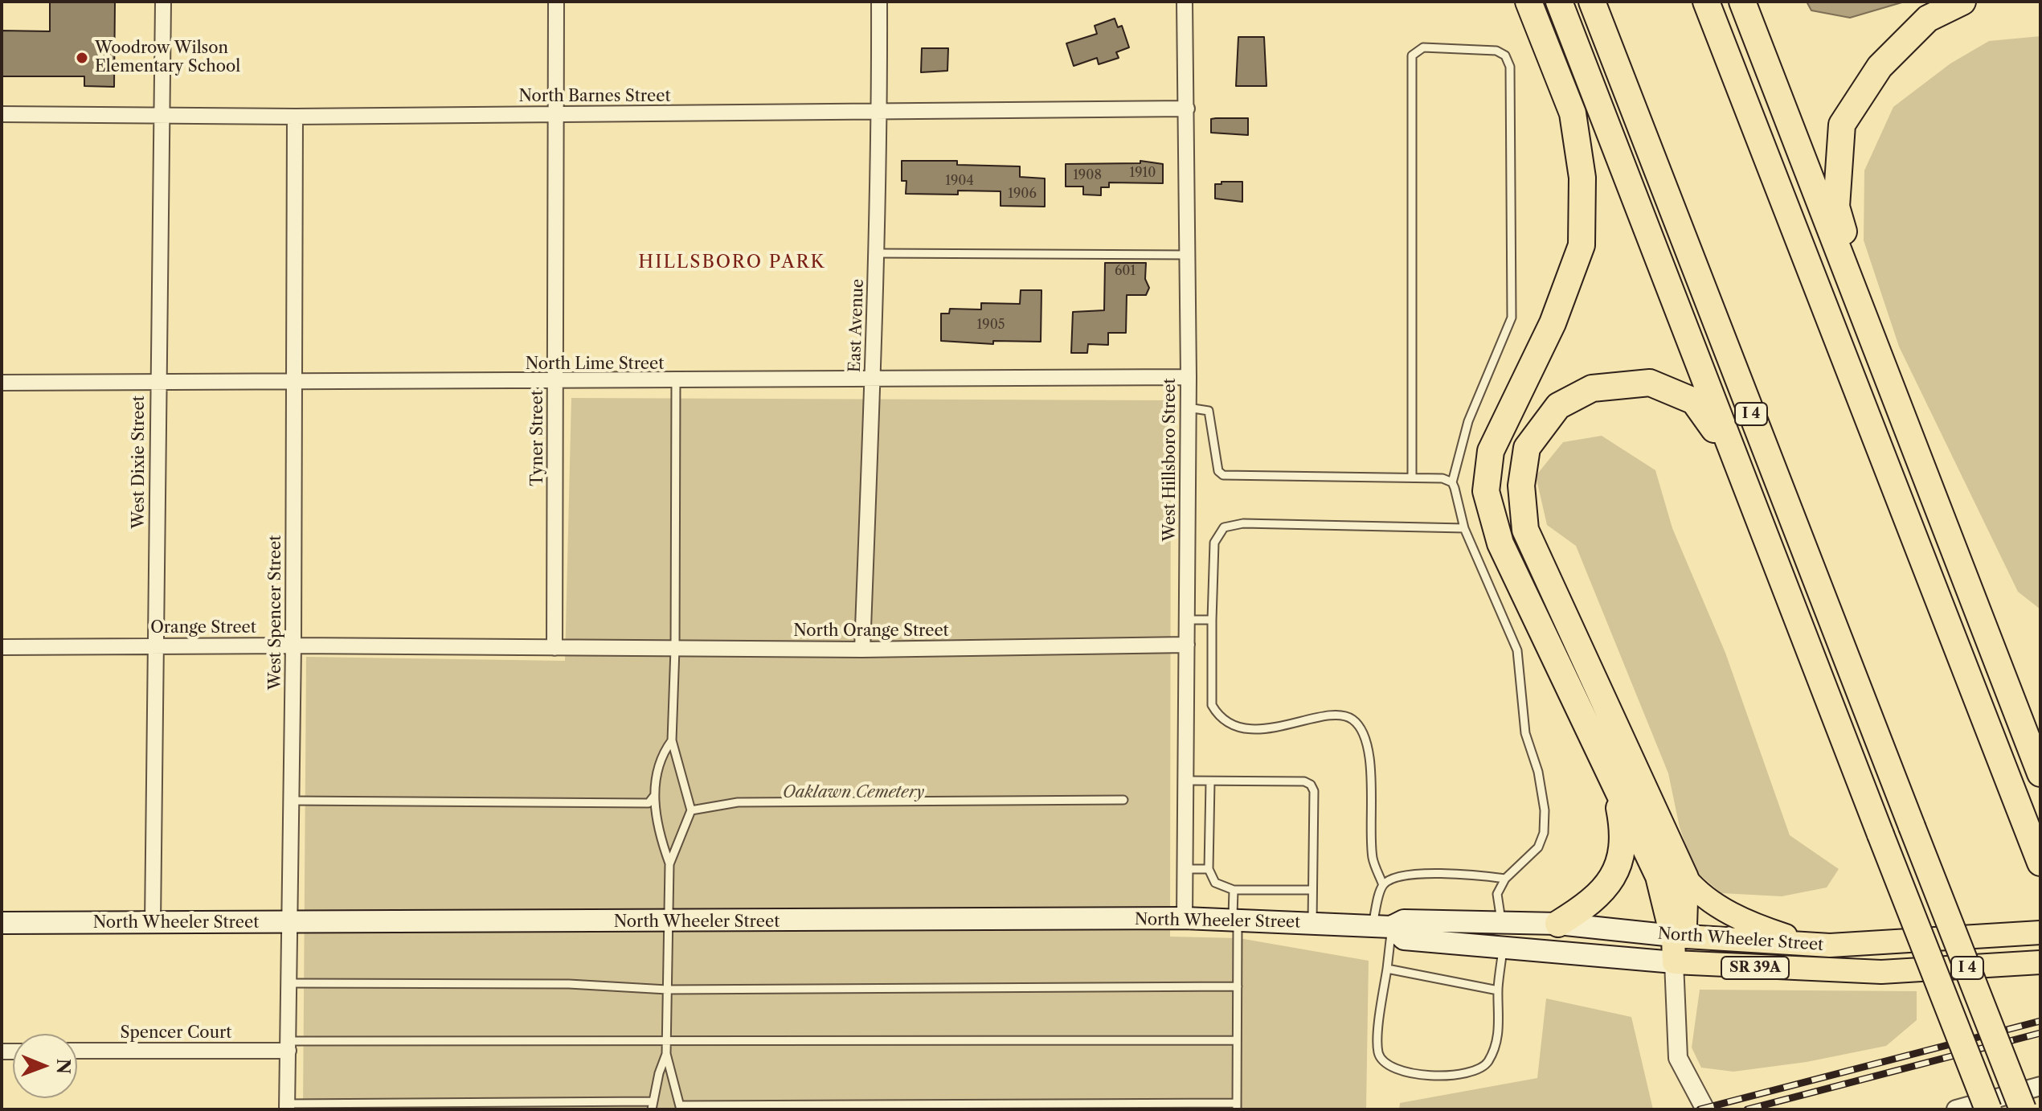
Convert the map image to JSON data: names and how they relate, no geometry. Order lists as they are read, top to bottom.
{
  "streets": {
    "highway": ["I 4"],
    "main road": ["North Wheeler Street", "SR 39A"],
    "street": [
      "North Barnes Street",
      "East Avenue",
      "North Lime Street",
      "Tyner Street",
      "West Hillsboro Street",
      "West Dixie Street",
      "West Spencer Street",
      "Orange Street",
      "North Orange Street",
      "Spencer Court"
    ]
  },
  "crossings": [
    ["North Barnes Street", "East Avenue"],
    ["North Barnes Street", "Tyner Street"],
    ["North Barnes Street", "West Hillsboro Street"],
    ["North Barnes Street", "West Dixie Street"],
    ["North Barnes Street", "West Spencer Street"],
    ["East Avenue", "North Lime Street"],
    ["East Avenue", "North Orange Street"],
    ["North Lime Street", "Tyner Street"],
    ["North Lime Street", "West Hillsboro Street"],
    ["North Lime Street", "West Dixie Street"],
    ["North Lime Street", "West Spencer Street"],
    ["Tyner Street", "Orange Street"],
    ["Tyner Street", "North Orange Street"],
    ["West Hillsboro Street", "North Orange Street"],
    ["West Hillsboro Street", "North Wheeler Street"],
    ["West Dixie Street", "Orange Street"],
    ["West Dixie Street", "North Wheeler Street"],
    ["West Spencer Street", "Orange Street"],
    ["West Spencer Street", "North Wheeler Street"],
    ["West Spencer Street", "Spencer Court"],
    ["Orange Street", "North Orange Street"]
  ],
  "districts": ["HILLSBORO PARK"],
  "parks": ["Oaklawn Cemetery"],
  "places": ["Woodrow Wilson Elementary School"],
  "house_numbers": [
    "1910",
    "1908",
    "1904",
    "1906",
    "601",
    "1905"
  ],
  "north": "right"
}
